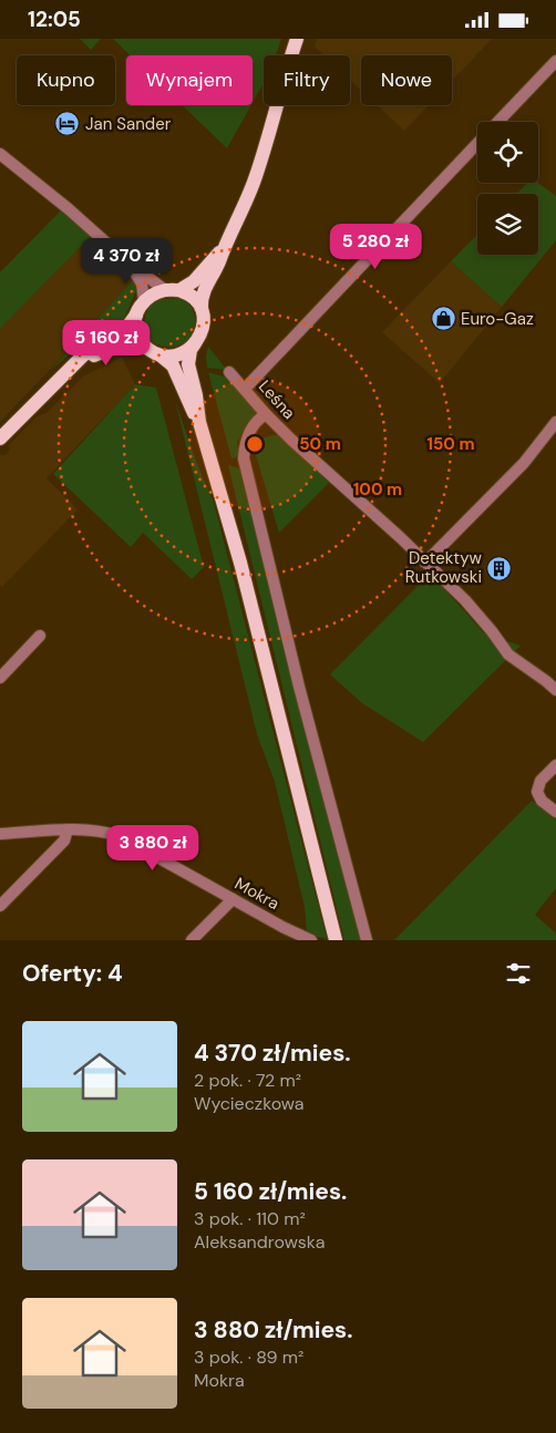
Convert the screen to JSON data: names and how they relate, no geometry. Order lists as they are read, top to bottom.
{
  "streets": {
    "street": ["Leśna", "Mokra"]
  },
  "places": {
    "hotel": ["Jan Sander"],
    "shop": ["Euro-Gaz"],
    "building": ["Detektyw Rutkowski"]
  },
  "page": {
    "status": "12:05",
    "chip": [
      "Kupno",
      "Wynajem",
      "Filtry",
      "Nowe"
    ],
    "price": [
      "5 280 zł",
      "4 370 zł",
      "5 160 zł",
      "3 880 zł"
    ],
    "heading": "Oferty: 4",
    "list": [
      {
        "name": "4 370 zł/mies.",
        "note": "2 pok. · 72 m² · Wycieczkowa"
      },
      {
        "name": "5 160 zł/mies.",
        "note": "3 pok. · 110 m² · Aleksandrowska"
      },
      {
        "name": "3 880 zł/mies.",
        "note": "3 pok. · 89 m² · Mokra"
      }
    ]
  },
  "rings": ["50 m", "150 m", "100 m"]
}
